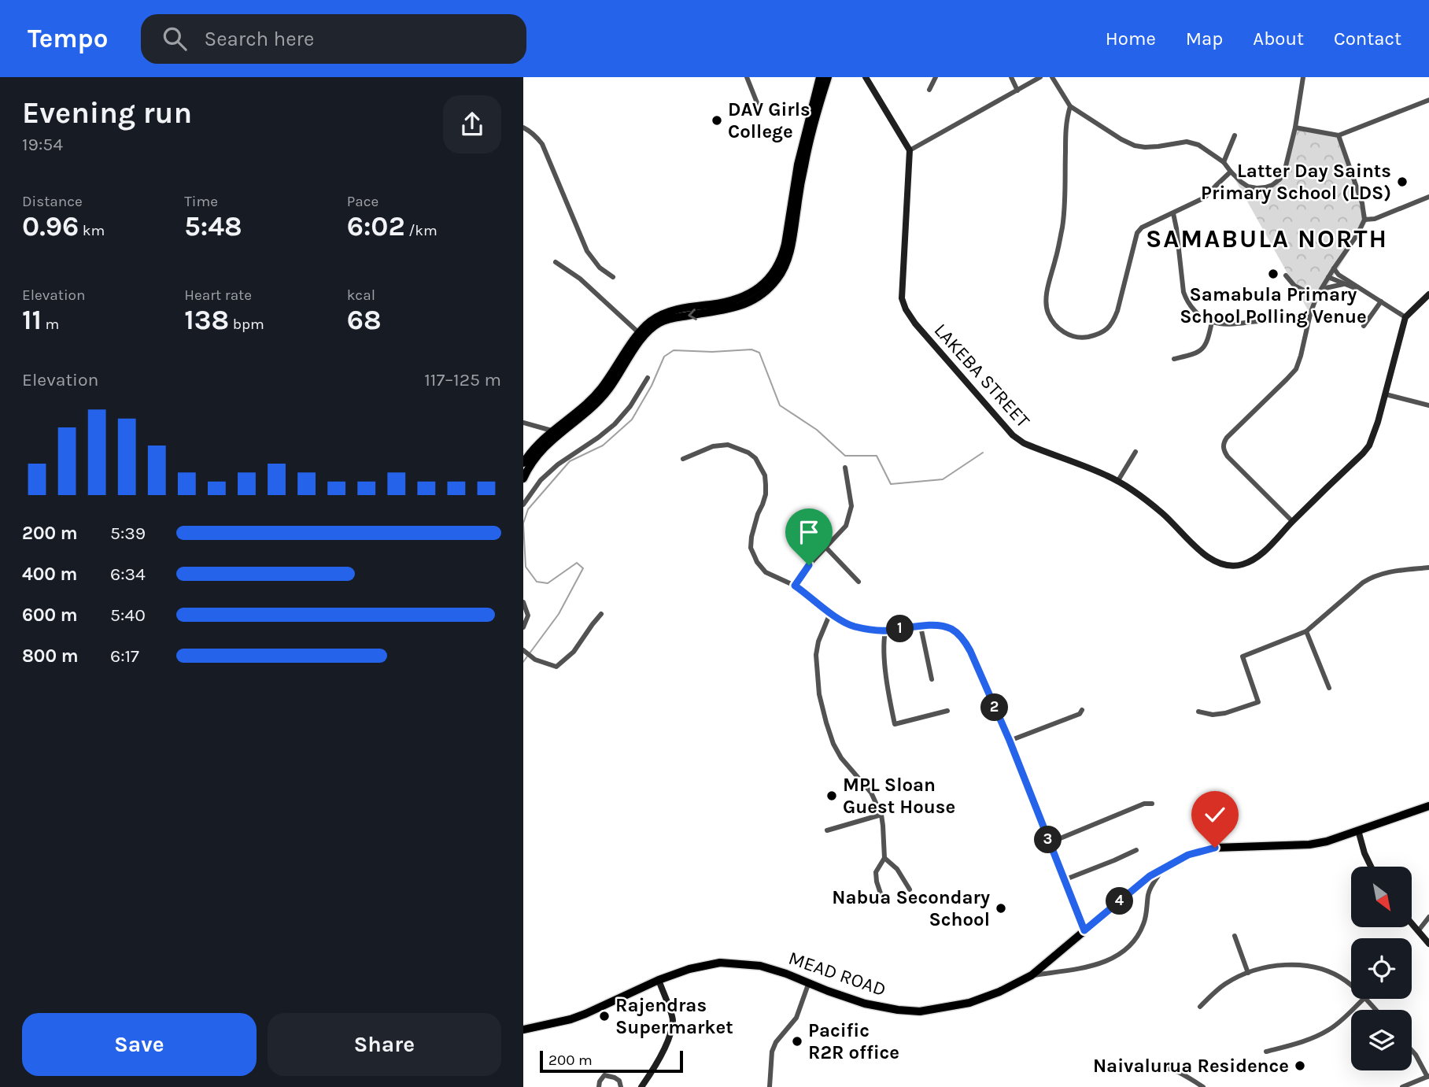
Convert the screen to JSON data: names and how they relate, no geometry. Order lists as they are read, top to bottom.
{
  "streets": {
    "main road": ["LAKEBA STREET", "MEAD ROAD"]
  },
  "districts": ["SAMABULA NORTH"],
  "places": [
    "DAV Girls College",
    "Latter Day Saints Primary School (LDS)",
    "Samabula Primary School Polling Venue",
    "MPL Sloan Guest House",
    "Nabua Secondary School",
    "Rajendras Supermarket",
    "Pacific R2R office",
    "Naivalurua Residence"
  ],
  "scale_bar": "200 m",
  "north": "bottom right",
  "page": {
    "header": "Tempo",
    "search": "Search here",
    "nav": [
      "Home",
      "Map",
      "About",
      "Contact"
    ],
    "heading": ["Evening run", "19:54"],
    "stats": [
      ["Distance", "0.96 km"],
      ["Time", "5:48"],
      ["Pace", "6:02 /km"],
      ["Elevation", "11 m"],
      ["Heart rate", "138 bpm"],
      ["kcal", "68"]
    ],
    "chart": ["Elevation", "117–125 m"],
    "list": [
      {
        "name": "200 m",
        "note": "5:39"
      },
      {
        "name": "400 m",
        "note": "6:34"
      },
      {
        "name": "600 m",
        "note": "5:40"
      },
      {
        "name": "800 m",
        "note": "6:17"
      }
    ],
    "pins": [
      "1",
      "2",
      "3",
      "4"
    ],
    "buttons": ["Save", "Share"],
    "scale": "200 m"
  }
}
